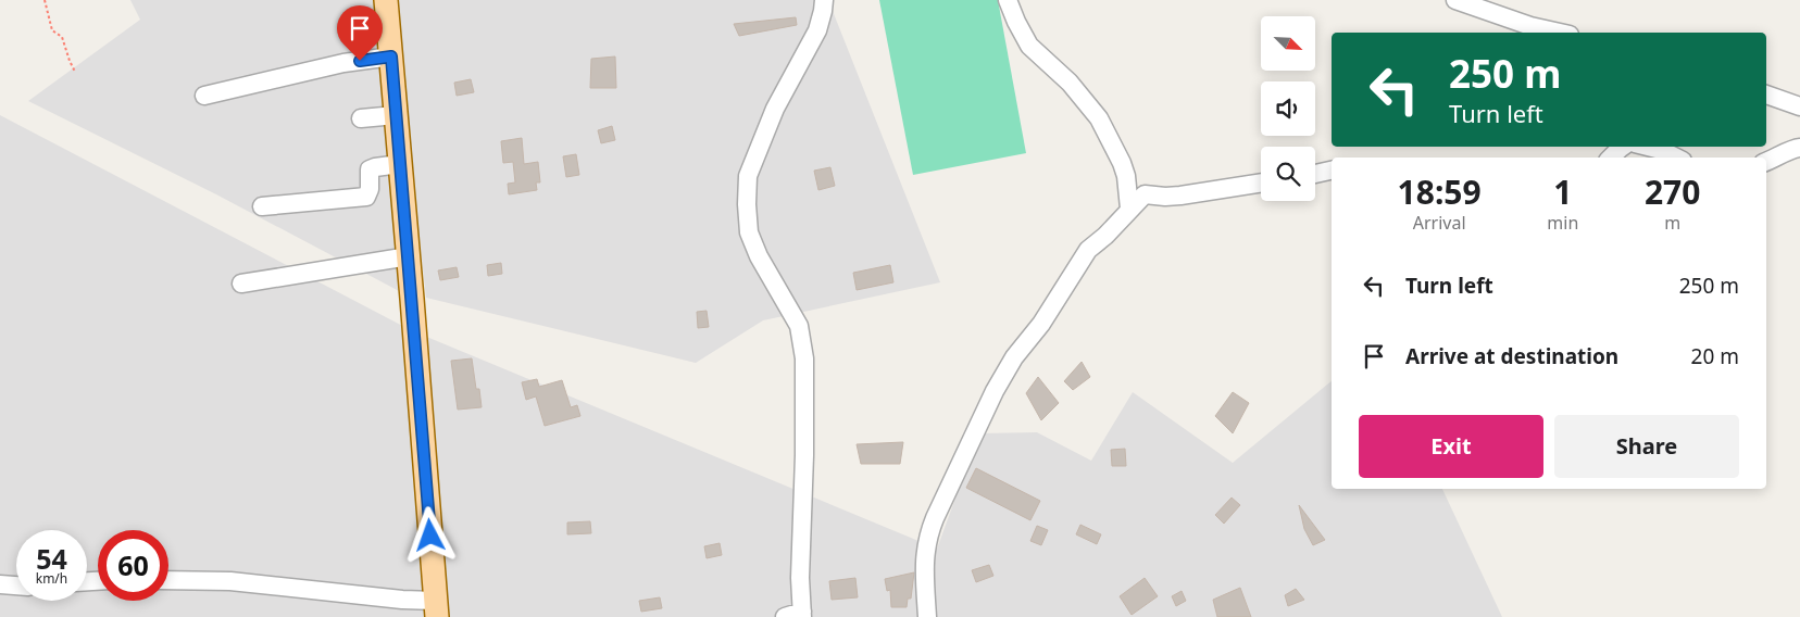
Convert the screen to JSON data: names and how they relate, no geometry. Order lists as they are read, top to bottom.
{
  "north": "bottom right",
  "page": {
    "turn": ["250 m", "Turn left"],
    "eta": [
      "18:59",
      "Arrival",
      "1",
      "min",
      "270",
      "m"
    ],
    "list": [
      {
        "name": "Turn left",
        "value": "250 m"
      },
      {
        "name": "Arrive at destination",
        "value": "20 m"
      }
    ],
    "buttons": ["Exit", "Share"],
    "speed": "54 km/h",
    "limit": "60"
  }
}
